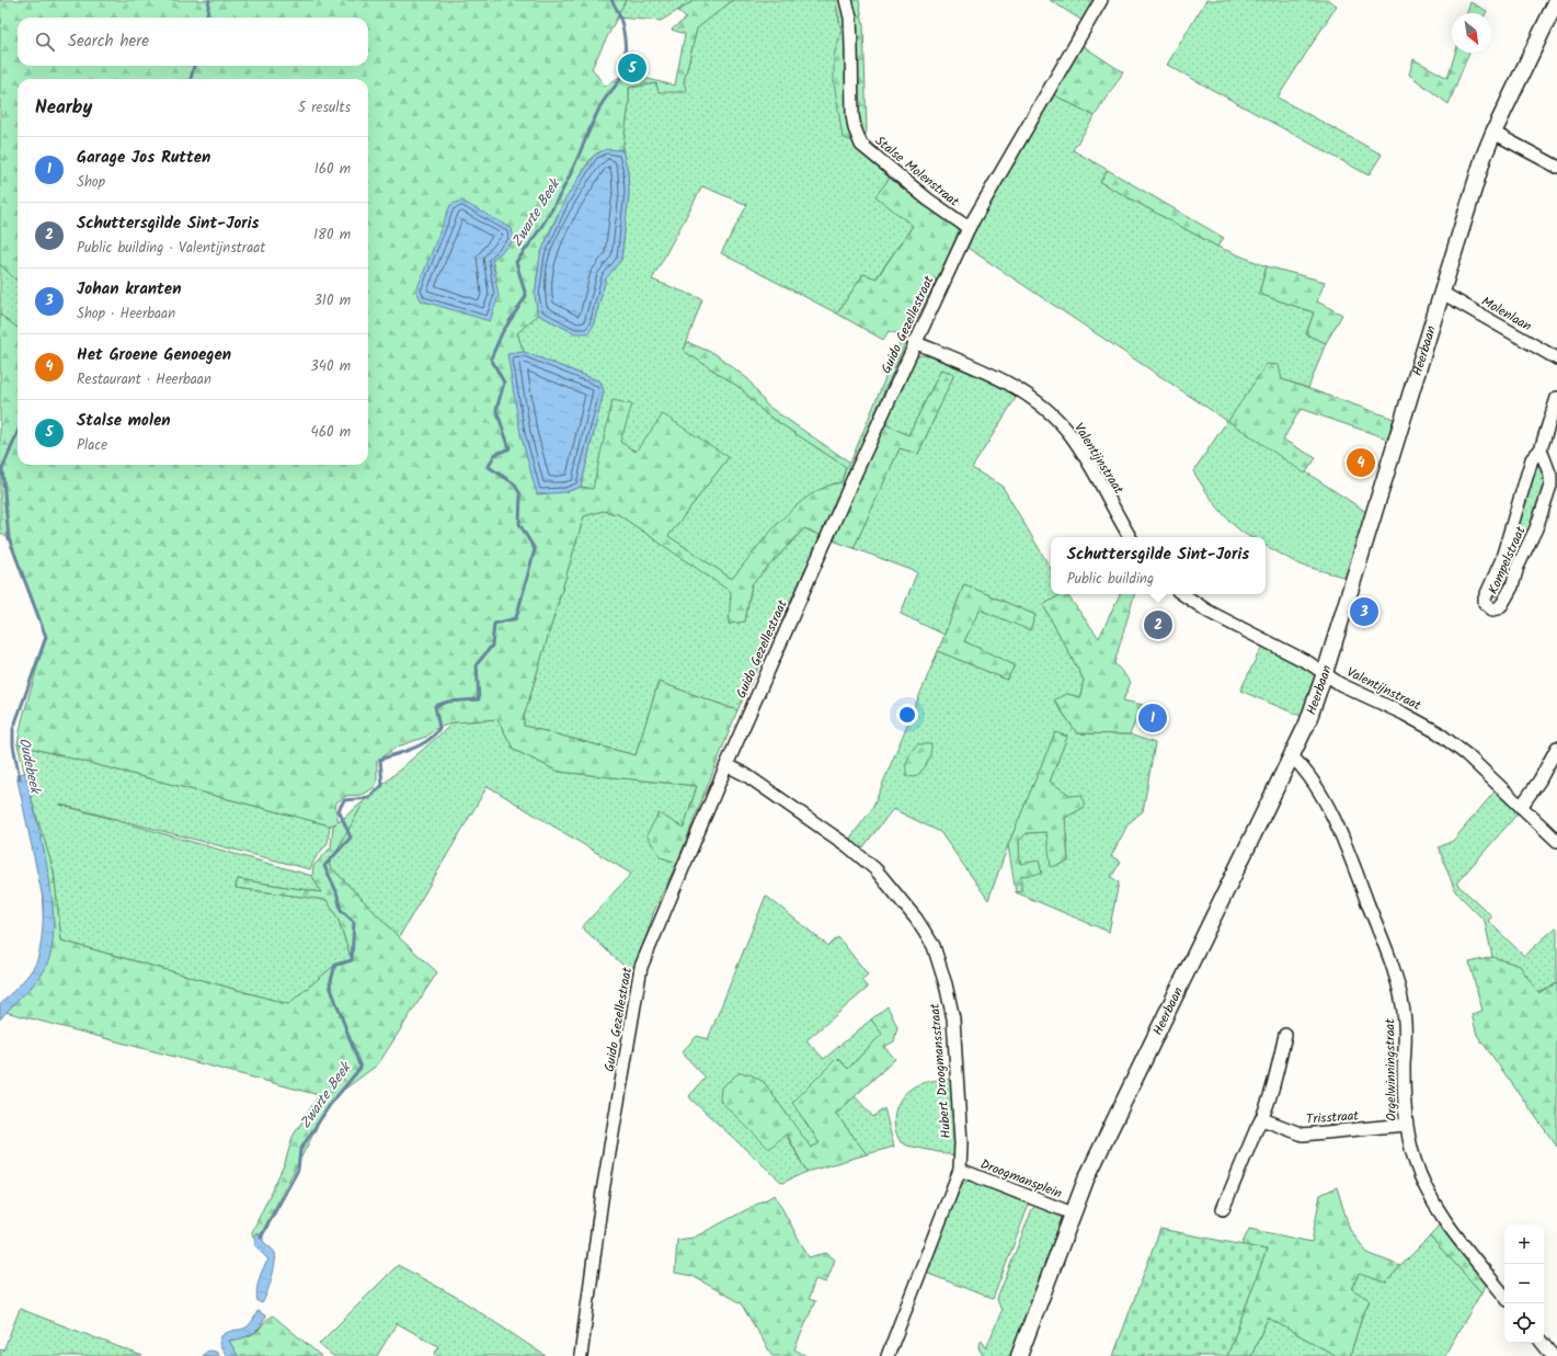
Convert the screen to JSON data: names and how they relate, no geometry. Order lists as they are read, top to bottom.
{
  "streets": {
    "street": [
      "Stalse Molenstraat",
      "Molenlaan",
      "Guido Gezellestraat",
      "Heerbaan",
      "Valentijnstraat",
      "Kompelstraat",
      "Orgelwinningstraat",
      "Hubert Droogmansstraat",
      "Trisstraat",
      "Droogmansplein"
    ]
  },
  "crossings": [
    ["Stalse Molenstraat", "Guido Gezellestraat"],
    ["Molenlaan", "Heerbaan"],
    ["Guido Gezellestraat", "Valentijnstraat"],
    ["Guido Gezellestraat", "Hubert Droogmansstraat"],
    ["Heerbaan", "Valentijnstraat"],
    ["Heerbaan", "Orgelwinningstraat"],
    ["Heerbaan", "Droogmansplein"],
    ["Orgelwinningstraat", "Trisstraat"],
    ["Hubert Droogmansstraat", "Droogmansplein"]
  ],
  "water": ["Zwarte Beek", "Oudebeek"],
  "north": "bottom right",
  "page": {
    "search": "Search here",
    "pins": [
      "5",
      "4",
      "3",
      "2",
      "1"
    ],
    "heading": ["Nearby", "5 results"],
    "list": [
      {
        "mark": "1",
        "name": "Garage Jos Rutten",
        "note": "Shop",
        "value": "160 m"
      },
      {
        "mark": "2",
        "name": "Schuttersgilde Sint-Joris",
        "note": "Public building · Valentijnstraat",
        "value": "180 m"
      },
      {
        "mark": "3",
        "name": "Johan kranten",
        "note": "Shop · Heerbaan",
        "value": "310 m"
      },
      {
        "mark": "4",
        "name": "Het Groene Genoegen",
        "note": "Restaurant · Heerbaan",
        "value": "340 m"
      },
      {
        "mark": "5",
        "name": "Stalse molen",
        "note": "Place",
        "value": "460 m"
      }
    ],
    "popup": ["Schuttersgilde Sint-Joris", "Public building"],
    "map_buttons": ["+", "−"]
  }
}
